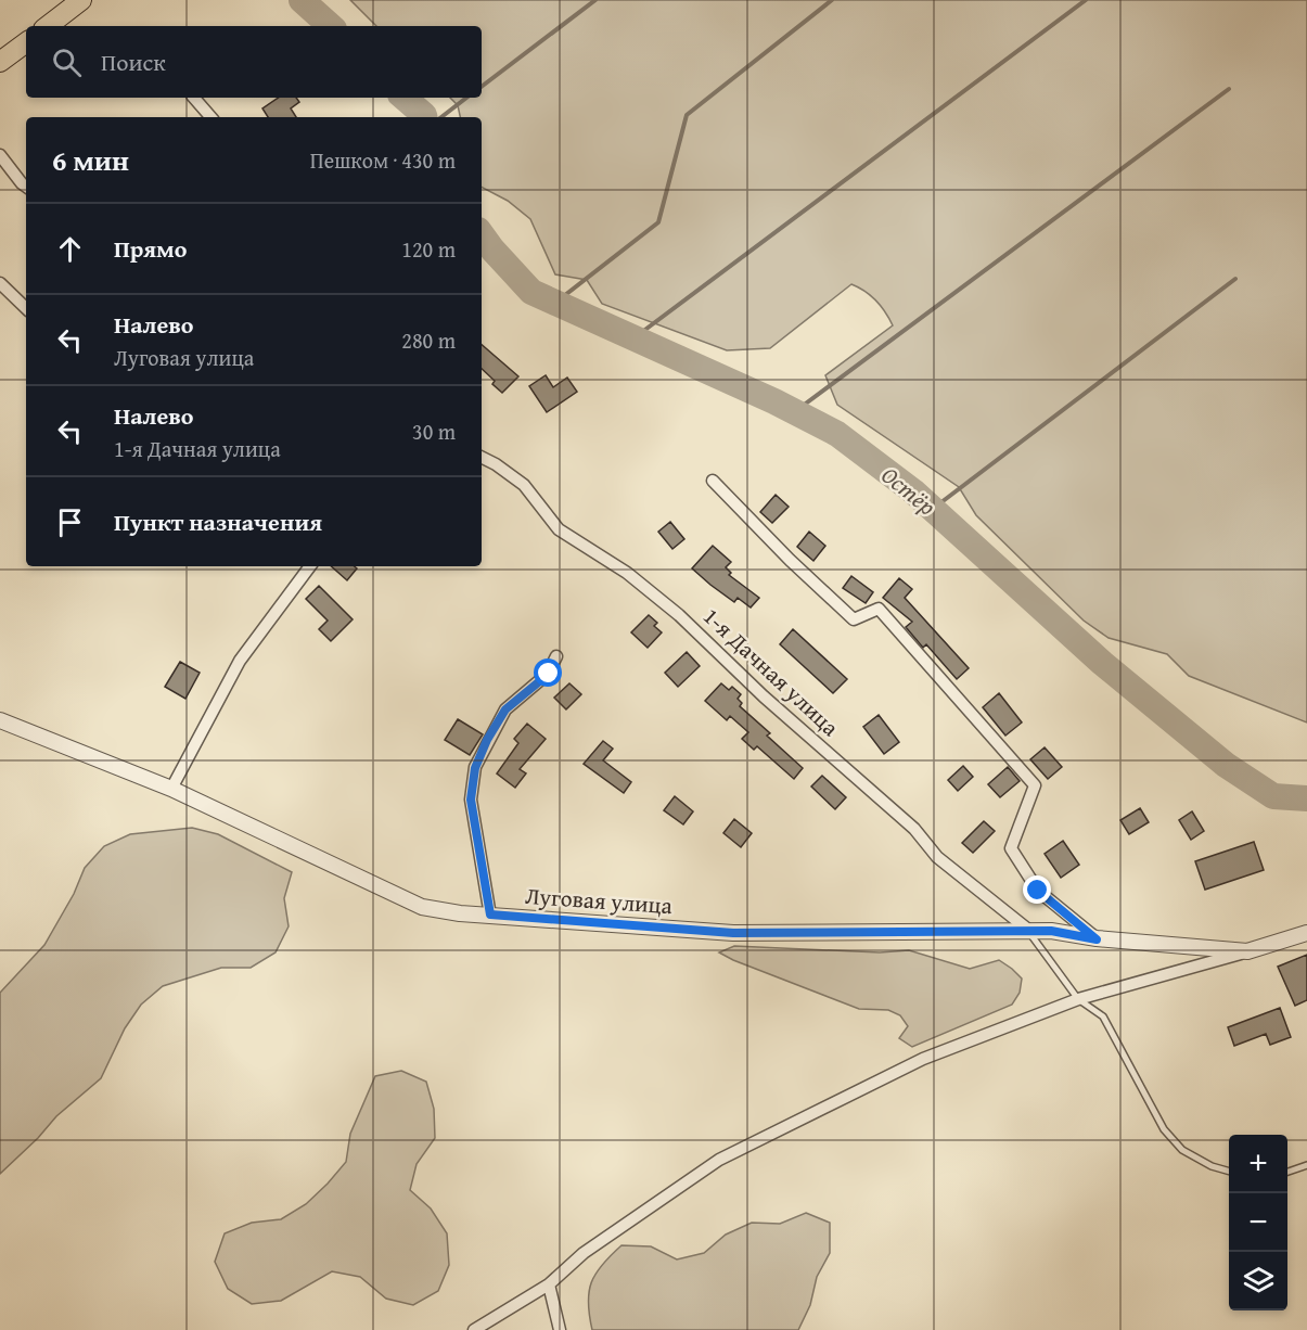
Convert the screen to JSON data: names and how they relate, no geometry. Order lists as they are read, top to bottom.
{
  "streets": {
    "street": ["1-я Дачная улица", "Луговая улица"]
  },
  "crossings": [
    ["1-я Дачная улица", "Луговая улица"]
  ],
  "water": ["Остёр"],
  "page": {
    "search": "Поиск",
    "heading": ["6 мин", "Пешком · 430 m"],
    "list": [
      ["Прямо", "120 m"],
      ["Налево", "Луговая улица", "280 m"],
      ["Налево", "1-я Дачная улица", "30 m"],
      "Пункт назначения"
    ],
    "map_buttons": ["+", "−"]
  }
}
